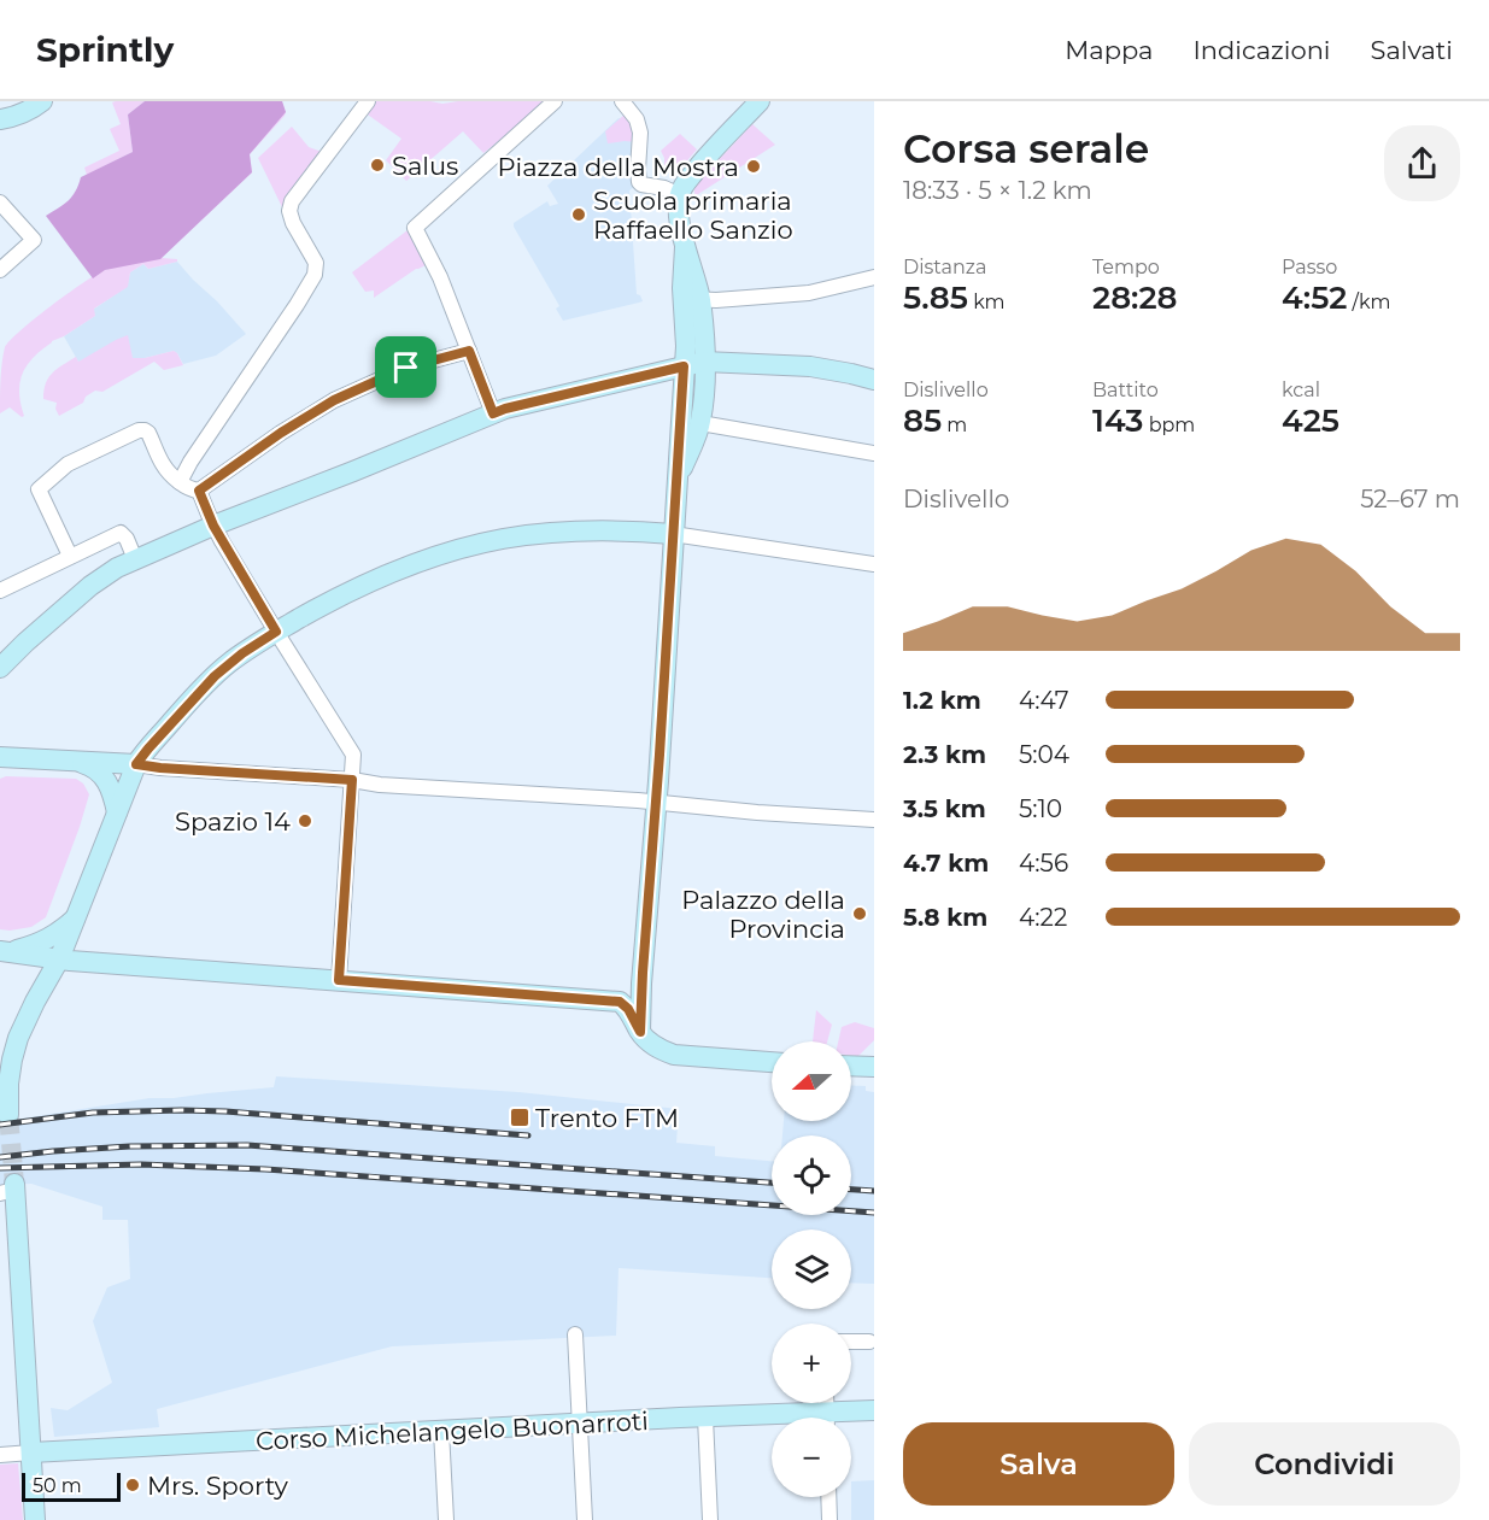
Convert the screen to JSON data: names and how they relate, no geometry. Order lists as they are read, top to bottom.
{
  "streets": {
    "main road": ["Corso Michelangelo Buonarroti"]
  },
  "places": {
    "other": [
      "Salus",
      "Piazza della Mostra",
      "Scuola primaria Raffaello Sanzio",
      "Spazio 14",
      "Palazzo della Provincia",
      "Mrs. Sporty"
    ],
    "transit": ["Trento FTM"]
  },
  "scale_bar": "50 m",
  "north": "left",
  "page": {
    "header": "Sprintly",
    "nav": ["Mappa", "Indicazioni", "Salvati"],
    "heading": ["Corsa serale", "18:33 · 5 × 1.2 km"],
    "stats": [
      ["Distanza", "5.85 km"],
      ["Tempo", "28:28"],
      ["Passo", "4:52 /km"],
      ["Dislivello", "85 m"],
      ["Battito", "143 bpm"],
      ["kcal", "425"]
    ],
    "chart": ["Dislivello", "52–67 m"],
    "list": [
      {
        "name": "1.2 km",
        "note": "4:47"
      },
      {
        "name": "2.3 km",
        "note": "5:04"
      },
      {
        "name": "3.5 km",
        "note": "5:10"
      },
      {
        "name": "4.7 km",
        "note": "4:56"
      },
      {
        "name": "5.8 km",
        "note": "4:22"
      }
    ],
    "map_buttons": ["+", "−"],
    "buttons": ["Salva", "Condividi"],
    "scale": "50 m"
  }
}
